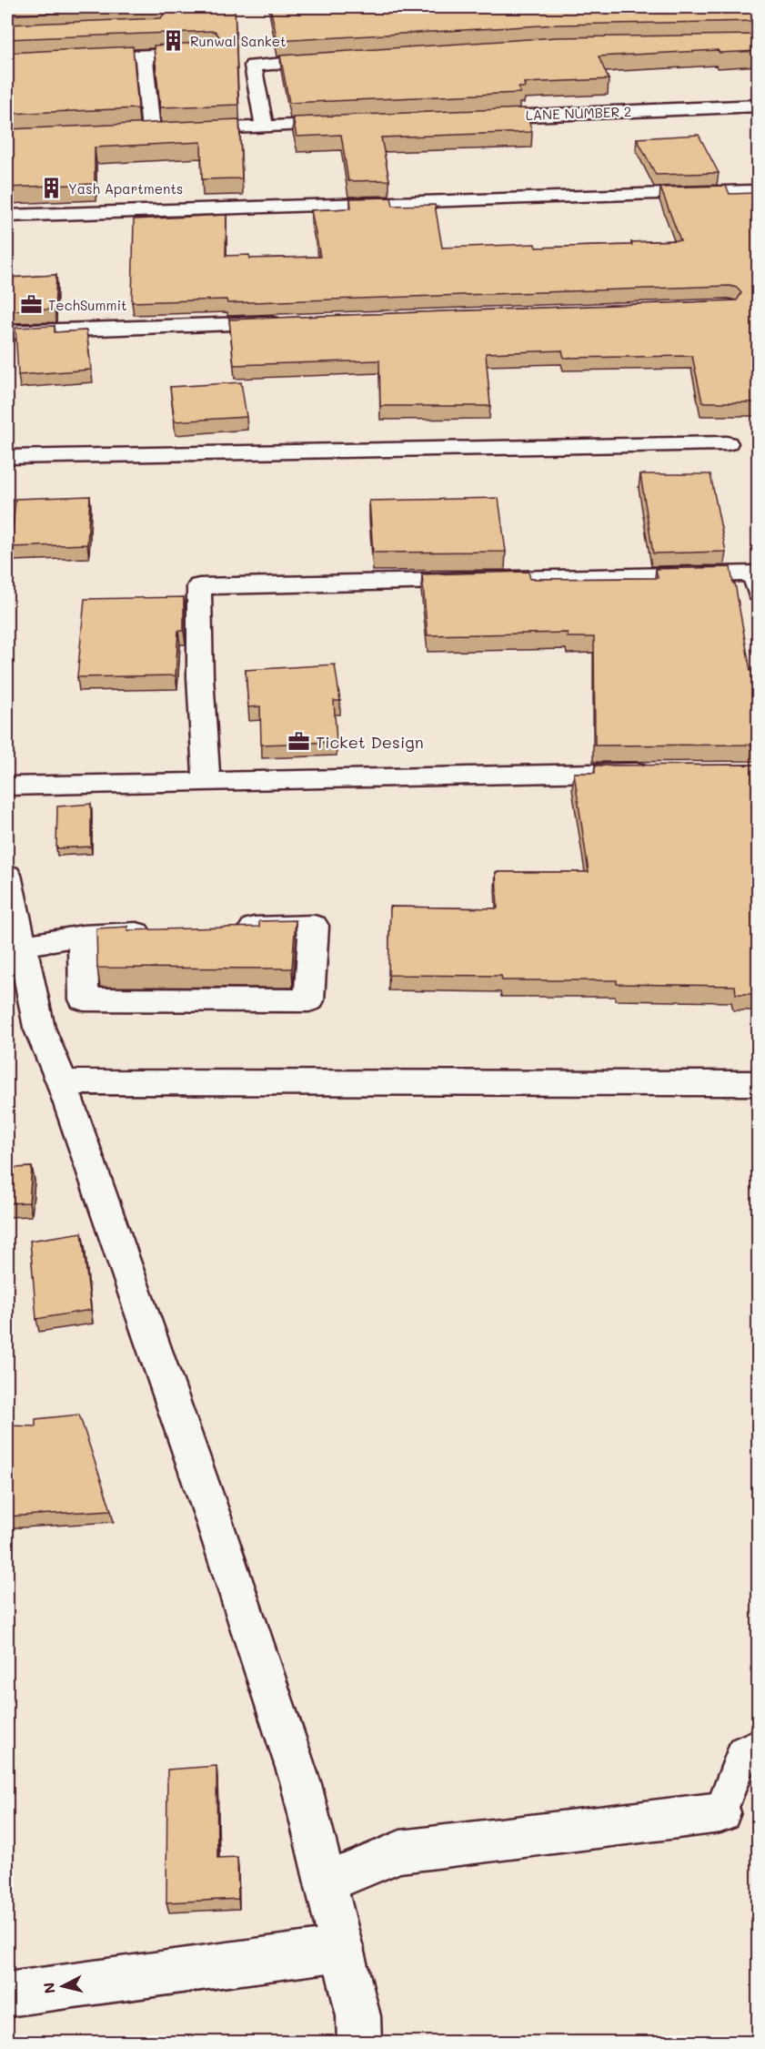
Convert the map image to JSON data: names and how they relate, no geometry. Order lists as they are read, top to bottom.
{
  "streets": {
    "street": ["LANE NUMBER 2"]
  },
  "places": {
    "building": ["Runwal Sanket", "Yash Apartments"],
    "office": ["TechSummit", "Ticket Design"]
  },
  "north": "left"
}
